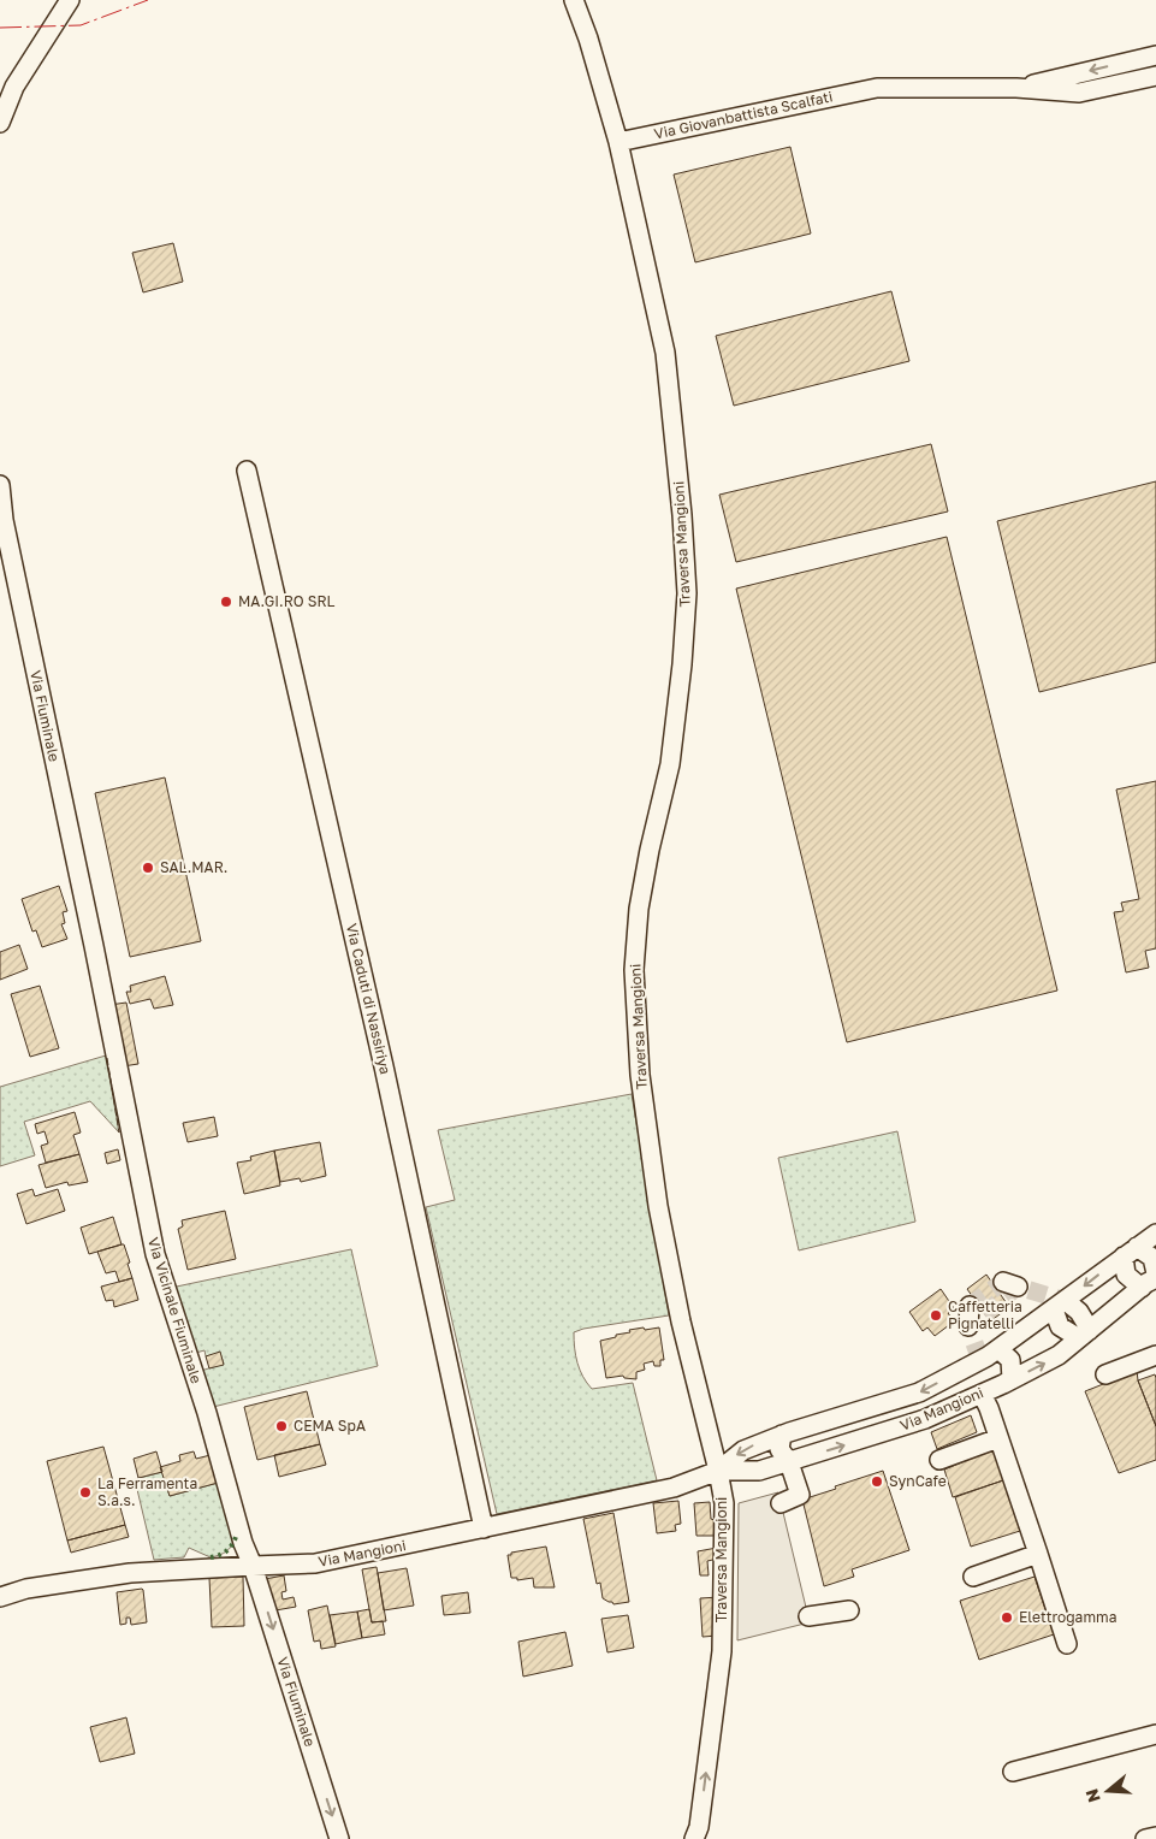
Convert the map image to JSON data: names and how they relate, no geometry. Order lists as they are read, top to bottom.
{
  "streets": {
    "street": [
      "Via Giovanbattista Scalfati",
      "Traversa Mangioni",
      "Via Fiuminale",
      "Via Caduti di Nassiriya",
      "Via Vicinale Fiuminale",
      "Via Mangioni"
    ]
  },
  "crossings": [
    ["Via Giovanbattista Scalfati", "Traversa Mangioni"],
    ["Traversa Mangioni", "Via Mangioni"],
    ["Via Fiuminale", "Via Vicinale Fiuminale"],
    ["Via Fiuminale", "Via Mangioni"],
    ["Via Caduti di Nassiriya", "Via Mangioni"],
    ["Via Vicinale Fiuminale", "Via Mangioni"]
  ],
  "one_way": ["Via Fiuminale"],
  "places": [
    "MA.GI.RO SRL",
    "SAL.MAR.",
    "Caffetteria Pignatelli",
    "CEMA SpA",
    "SynCafe",
    "La Ferramenta S.a.s.",
    "Elettrogamma"
  ],
  "north": "left"
}
